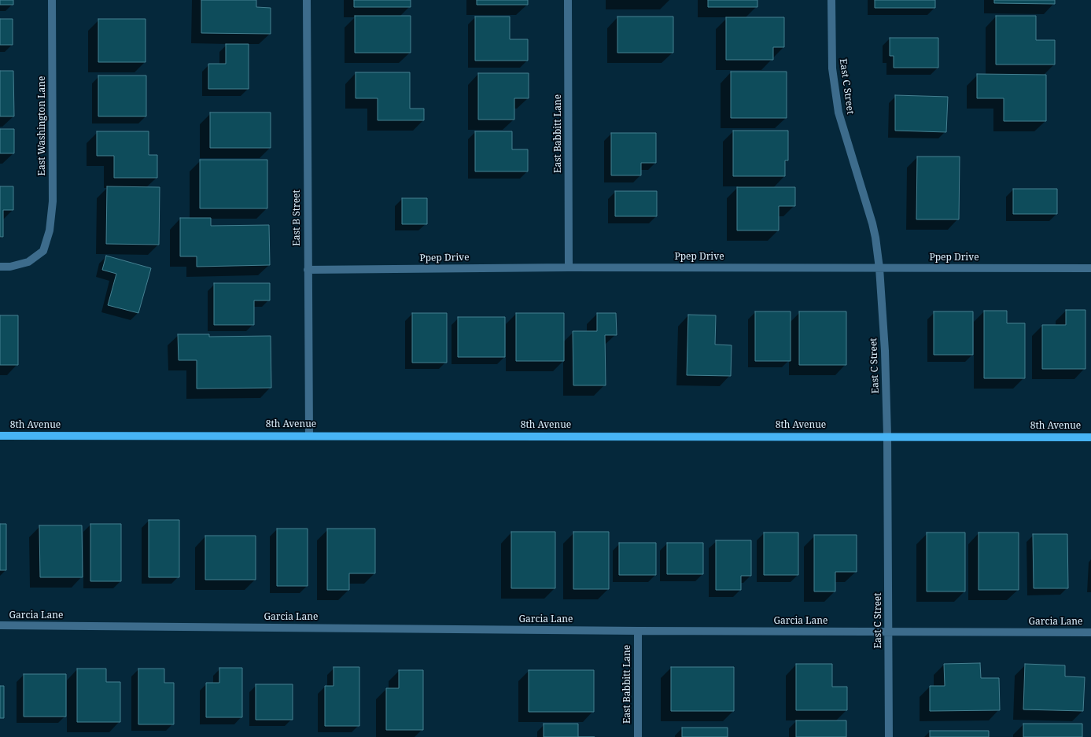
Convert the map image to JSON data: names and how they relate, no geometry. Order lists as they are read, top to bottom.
{
  "streets": {
    "main road": ["8th Avenue"],
    "street": [
      "East C Street",
      "East Washington Lane",
      "East Babbitt Lane",
      "East B Street",
      "Ppep Drive",
      "Garcia Lane"
    ]
  },
  "crossings": [
    ["East C Street", "Ppep Drive"],
    ["East C Street", "8th Avenue"],
    ["East C Street", "Garcia Lane"],
    ["East Babbitt Lane", "Ppep Drive"],
    ["East Babbitt Lane", "Garcia Lane"],
    ["East B Street", "Ppep Drive"],
    ["East B Street", "8th Avenue"]
  ]
}
